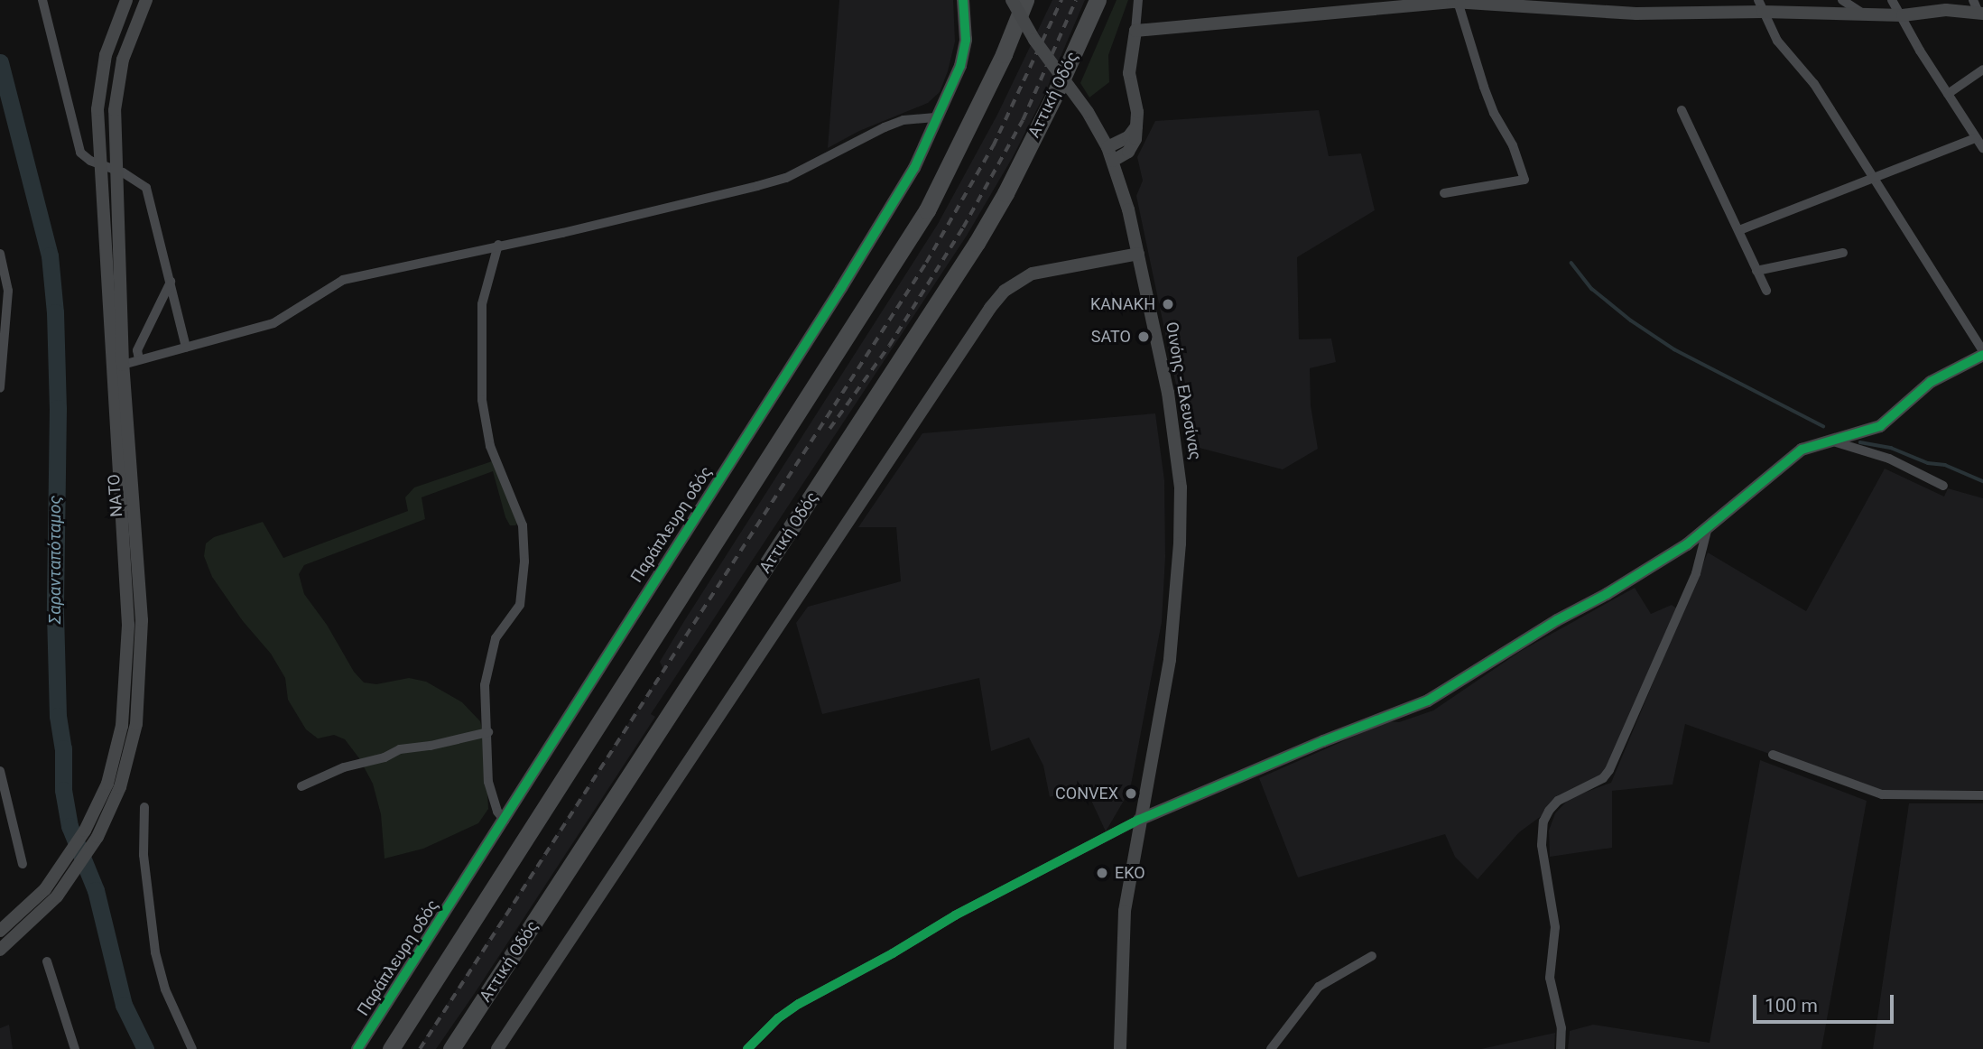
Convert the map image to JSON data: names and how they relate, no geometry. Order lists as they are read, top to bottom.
{
  "streets": {
    "highway": ["Αττική Οδός"],
    "street": ["Οινόης - Ελευσίνας", "ΝΑΤΟ", "Παράπλευρη οδός"]
  },
  "water": ["Σαρανταπόταμος"],
  "places": [
    "ΚΑΝΑΚΗ",
    "SATO",
    "CONVEX",
    "EKO"
  ],
  "scale_bar": "100 m"
}
